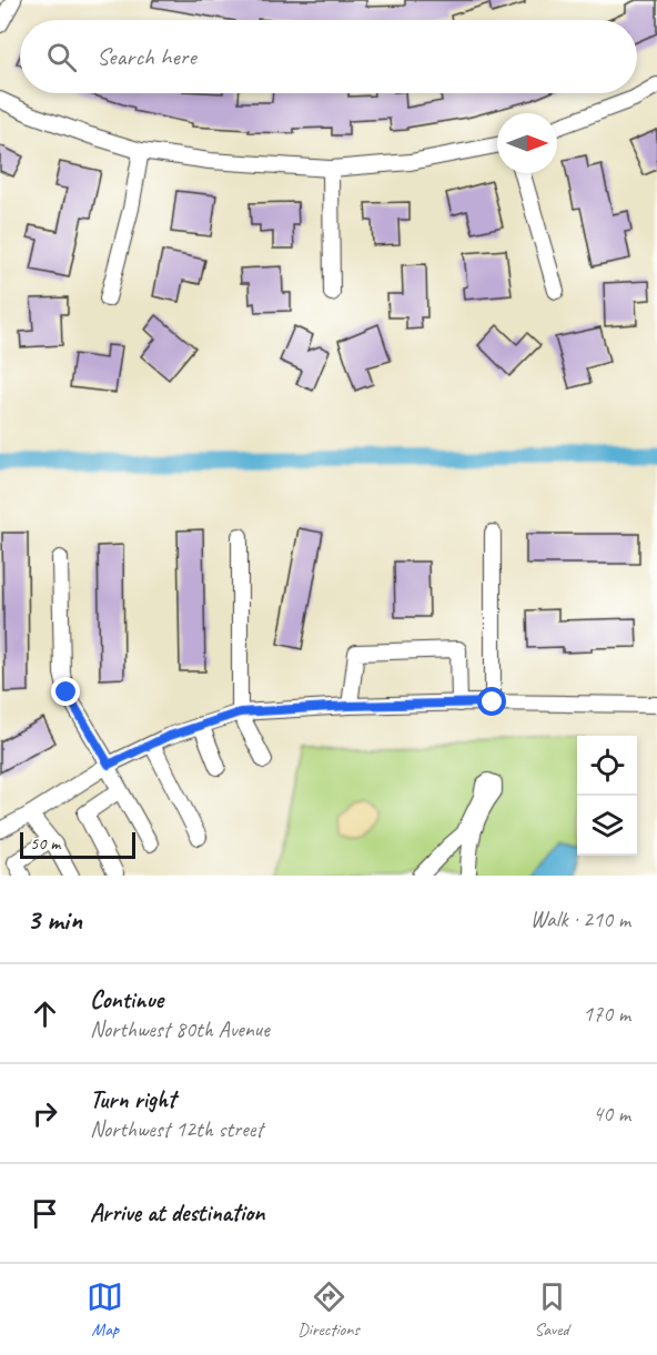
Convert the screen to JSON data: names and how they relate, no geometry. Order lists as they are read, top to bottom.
{
  "scale_bar": "50 m",
  "north": "right",
  "page": {
    "search": "Search here",
    "scale": "50 m",
    "heading": ["3 min", "Walk · 210 m"],
    "list": [
      ["Continue", "Northwest 80th Avenue", "170 m"],
      ["Turn right", "Northwest 12th street", "40 m"],
      "Arrive at destination"
    ],
    "nav": ["Map", "Directions", "Saved"]
  }
}
